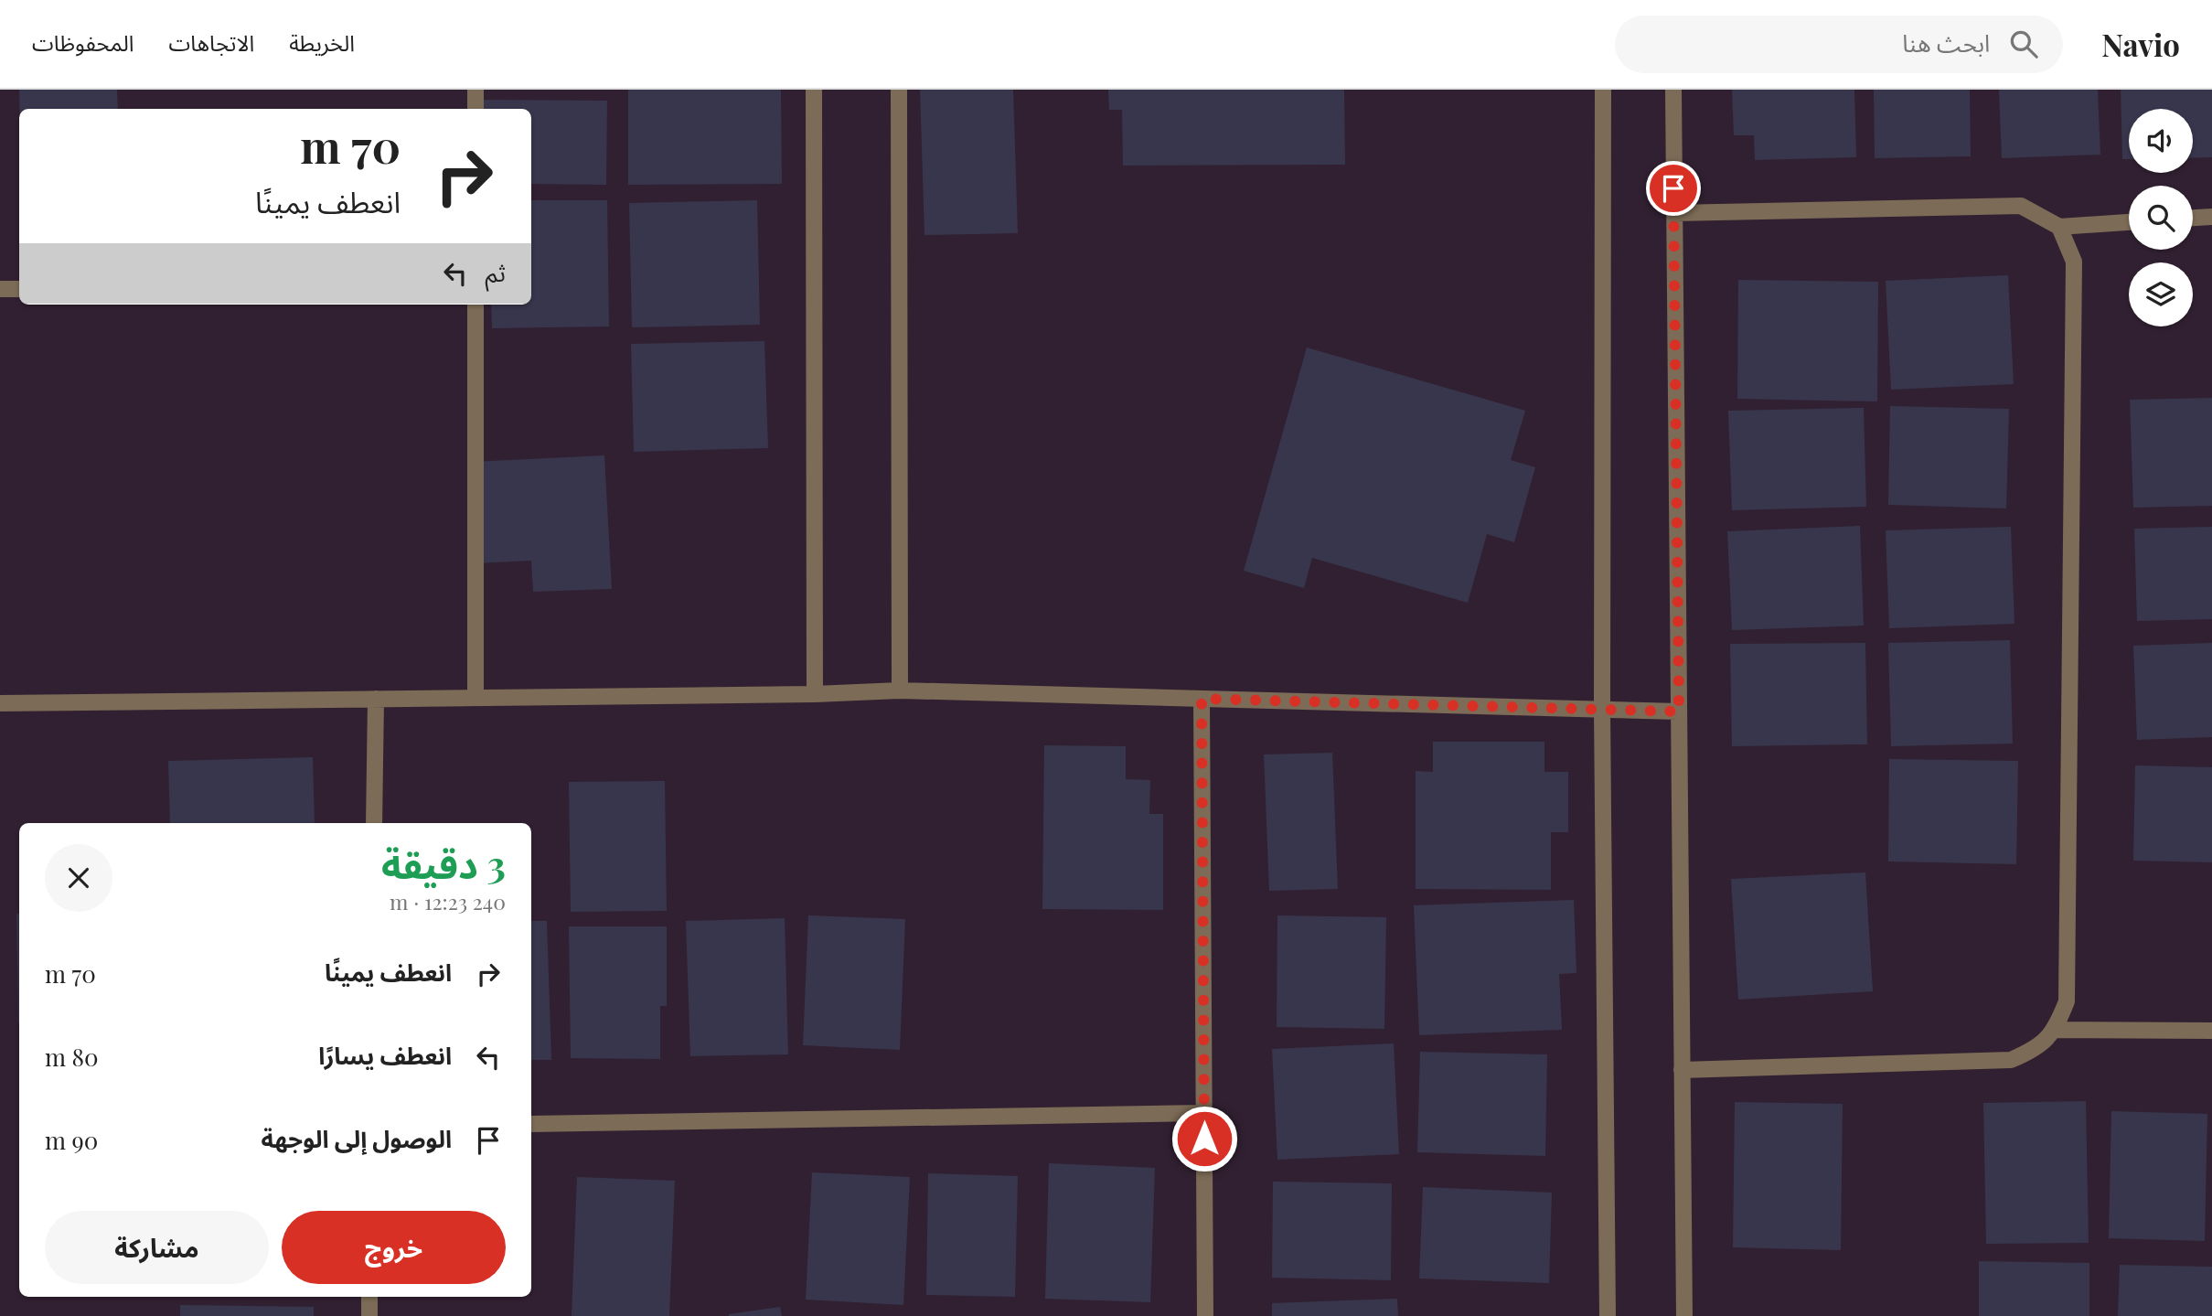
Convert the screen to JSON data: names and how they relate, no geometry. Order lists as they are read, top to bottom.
{
  "page": {
    "header": "Navio",
    "search": "ابحث هنا",
    "nav": ["الخريطة", "الاتجاهات", "المحفوظات"],
    "turn": ["70 m", "انعطف يمينًا"],
    "then": "ثم",
    "heading": ["3 دقيقة", "240 m · 12:23"],
    "list": [
      {
        "name": "انعطف يمينًا",
        "value": "70 m"
      },
      {
        "name": "انعطف يسارًا",
        "value": "80 m"
      },
      {
        "name": "الوصول إلى الوجهة",
        "value": "90 m"
      }
    ],
    "buttons": ["خروج", "مشاركة"]
  }
}
